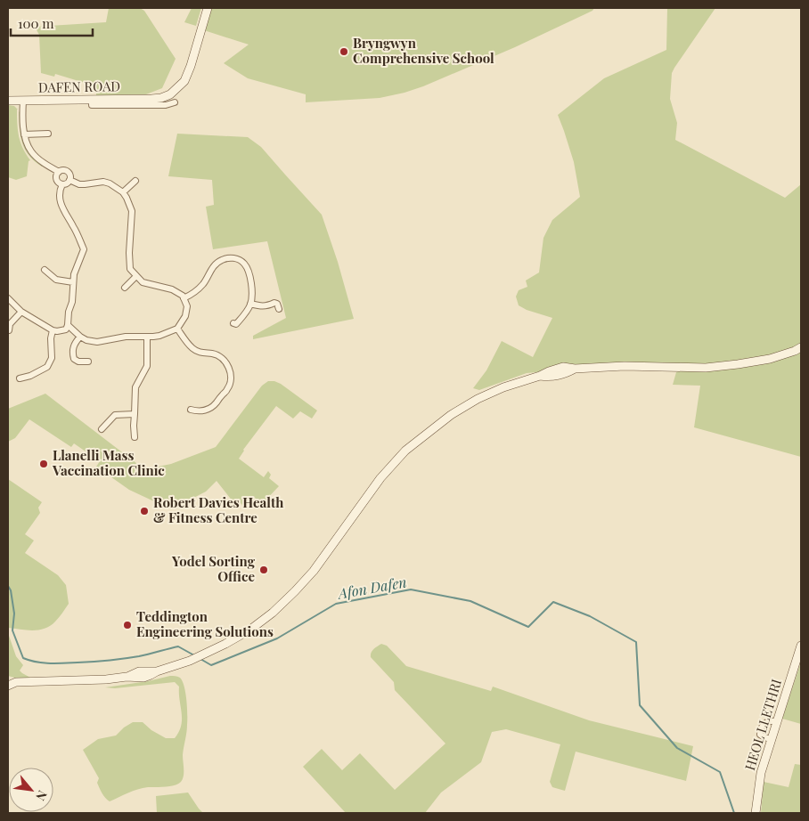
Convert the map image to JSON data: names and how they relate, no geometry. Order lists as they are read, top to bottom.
{
  "streets": {
    "main road": ["DAFEN ROAD", "HEOL LLETHRI"]
  },
  "water": ["Afon Dafen"],
  "places": [
    "Bryngwyn Comprehensive School",
    "Llanelli Mass Vaccination Clinic",
    "Robert Davies Health & Fitness Centre",
    "Yodel Sorting Office",
    "Teddington Engineering Solutions"
  ],
  "scale_bar": "100 m",
  "north": "bottom right"
}
